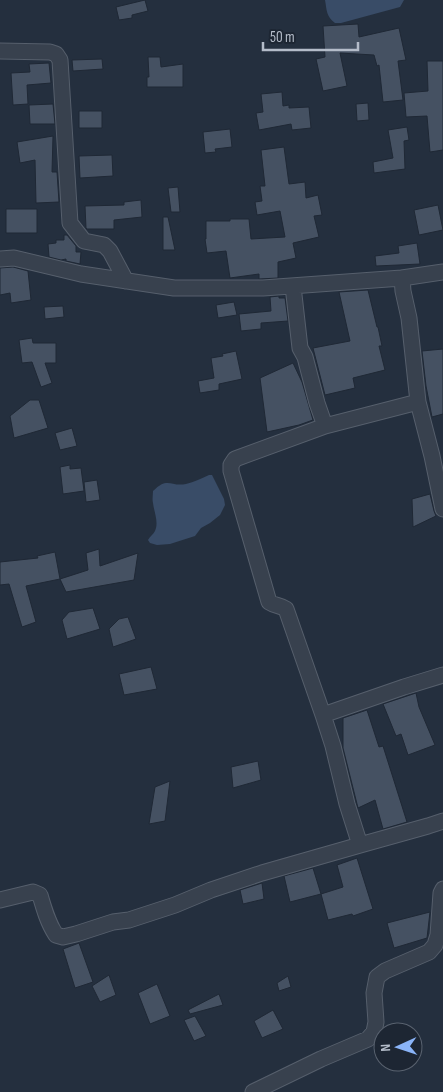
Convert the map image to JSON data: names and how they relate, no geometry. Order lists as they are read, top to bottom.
{
  "scale_bar": "50 m",
  "north": "left"
}
